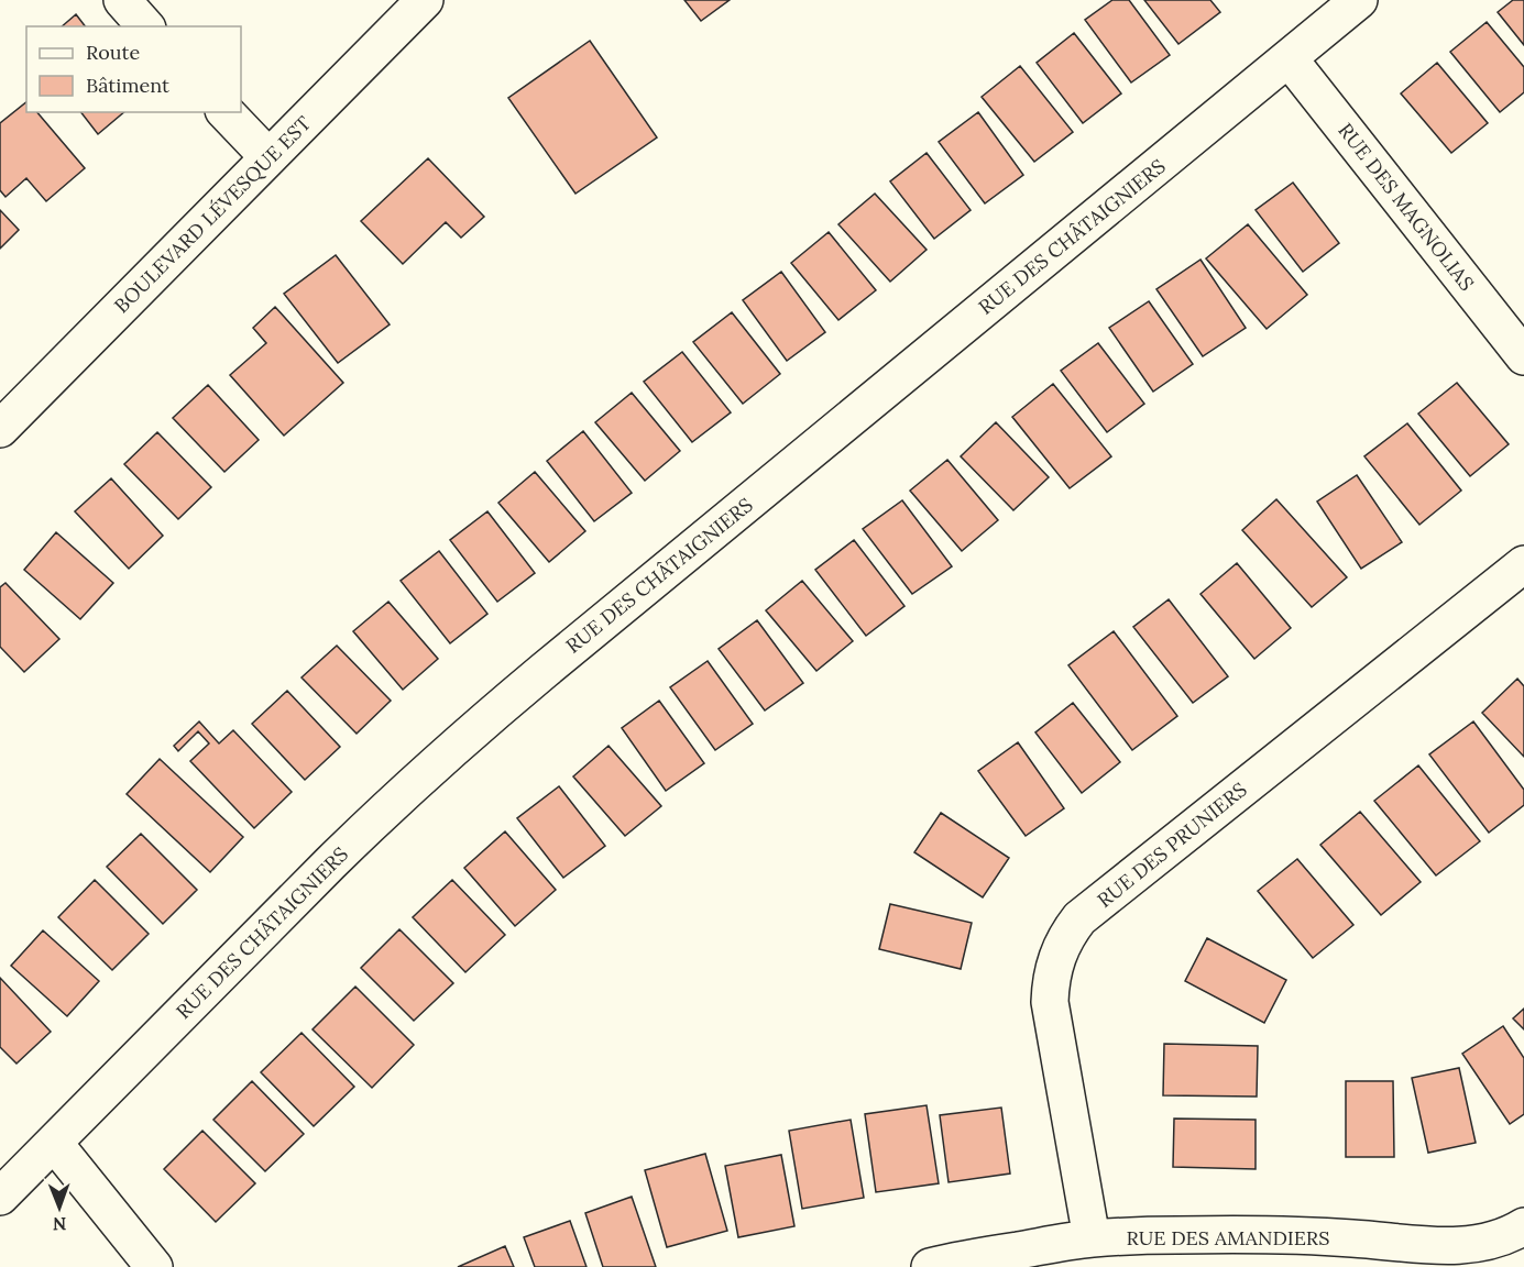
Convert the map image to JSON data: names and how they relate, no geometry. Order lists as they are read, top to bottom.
{
  "streets": {
    "street": [
      "RUE DES MAGNOLIAS",
      "BOULEVARD LÉVESQUE EST",
      "RUE DES CHÂTAIGNIERS",
      "RUE DES PRUNIERS",
      "RUE DES AMANDIERS"
    ]
  },
  "crossings": [
    ["RUE DES MAGNOLIAS", "RUE DES CHÂTAIGNIERS"],
    ["RUE DES PRUNIERS", "RUE DES AMANDIERS"]
  ],
  "legend": ["Route", "Bâtiment"],
  "north": "bottom"
}
